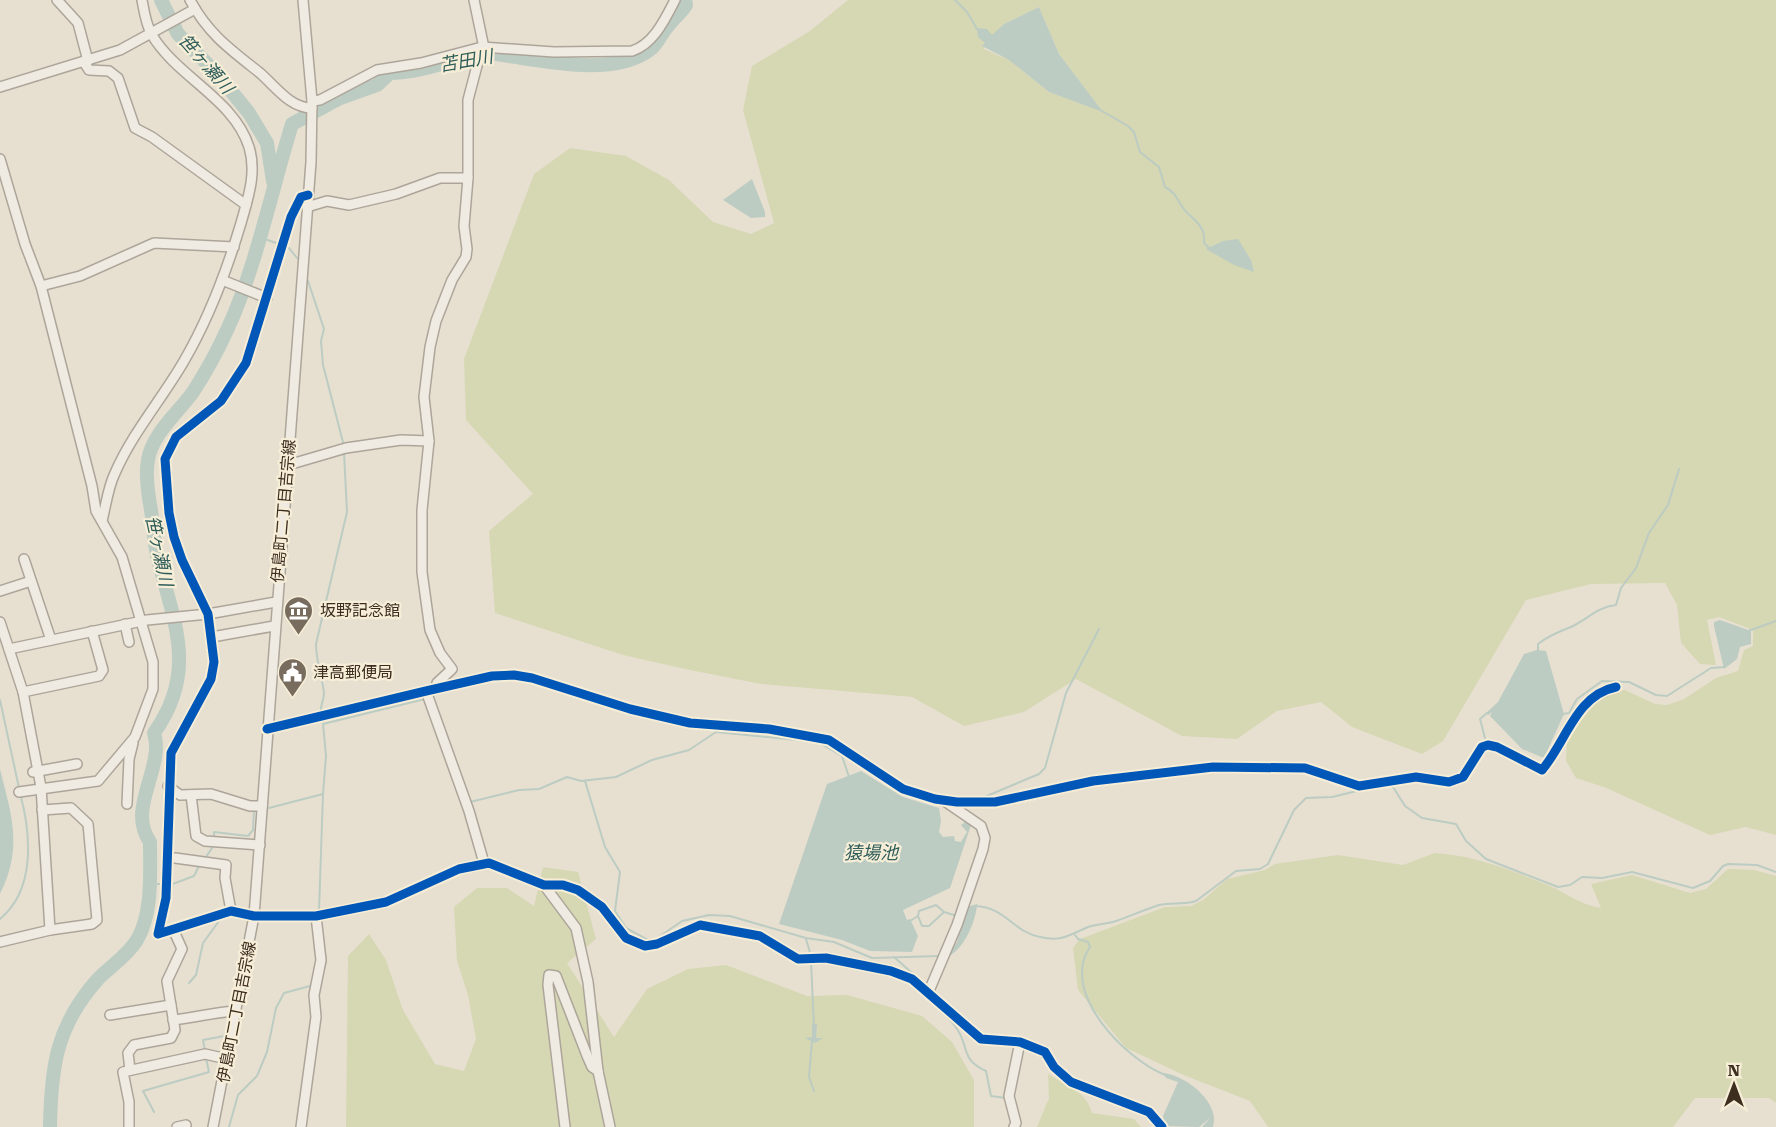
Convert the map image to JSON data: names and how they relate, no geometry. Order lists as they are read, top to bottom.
{
  "streets": {
    "street": ["伊島町二丁目吉宗線"]
  },
  "water": ["苫田川", "笹ヶ瀬川", "猿場池"],
  "places": {
    "museum": ["坂野記念館"],
    "public building": ["津高郵便局"]
  },
  "north": "top"
}
